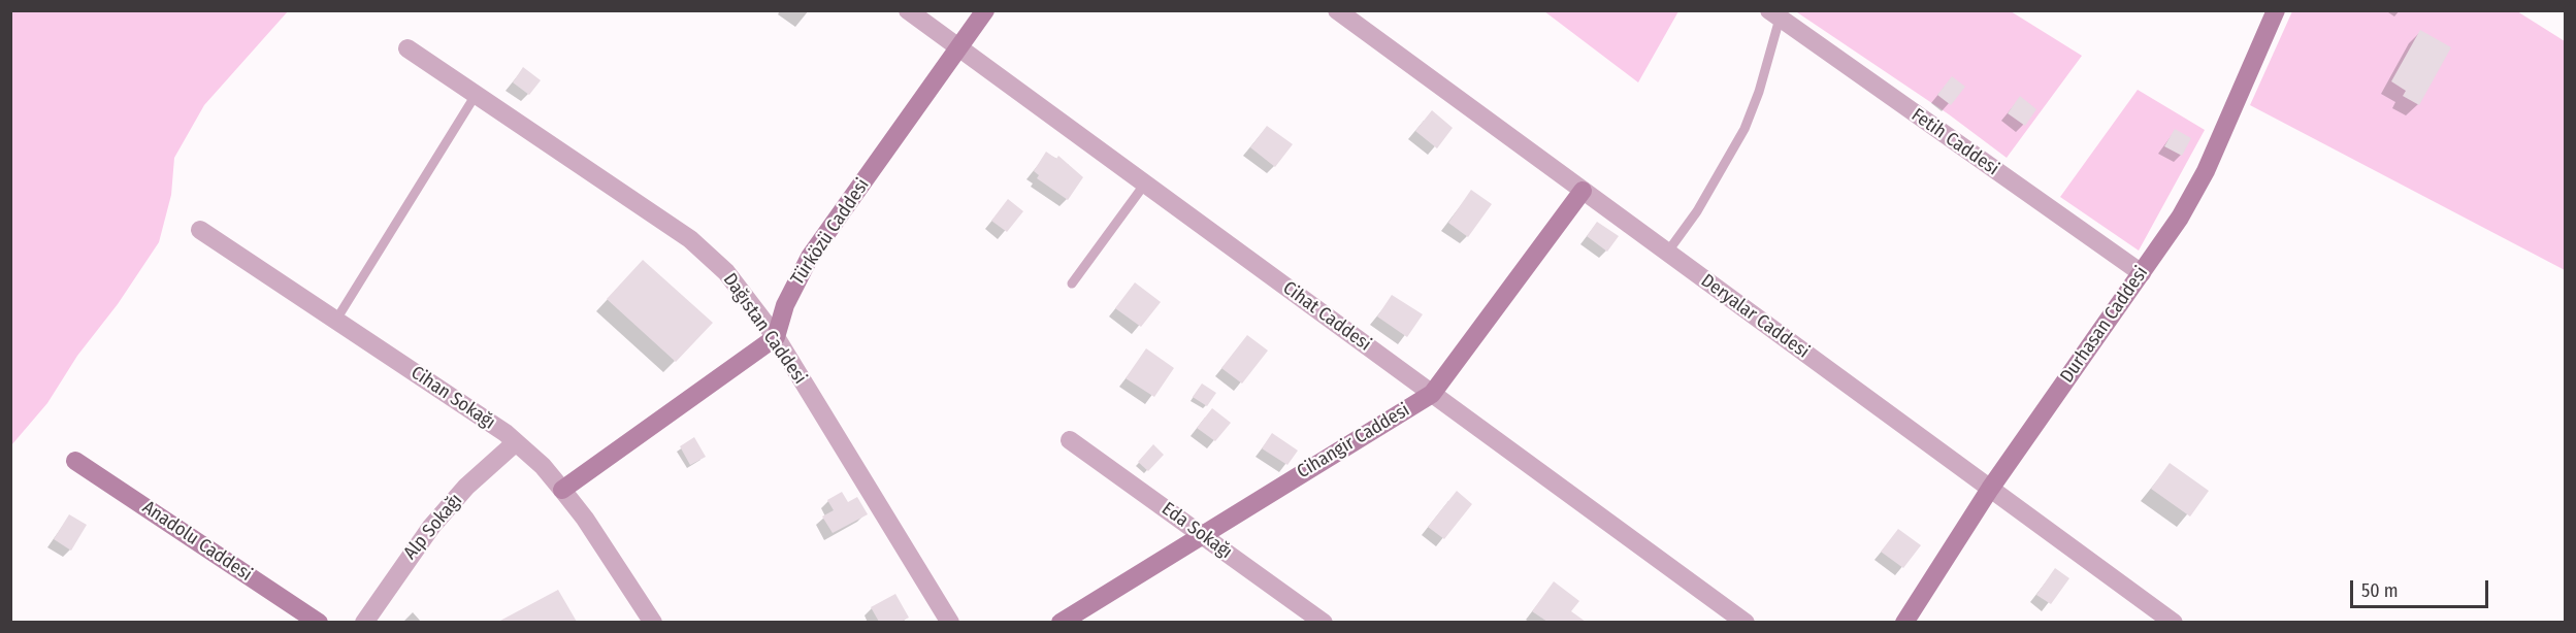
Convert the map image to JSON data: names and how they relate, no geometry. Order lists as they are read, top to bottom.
{
  "streets": {
    "street": [
      "Fetih Caddesi",
      "Türközü Caddesi",
      "Cihat Caddesi",
      "Deryalar Caddesi",
      "Durhasan Caddesi",
      "Dağıstan Caddesi",
      "Cihan Sokağı",
      "Cihangir Caddesi",
      "Alp Sokağı",
      "Eda Sokağı",
      "Anadolu Caddesi"
    ]
  },
  "crossings": [
    ["Fetih Caddesi", "Durhasan Caddesi"],
    ["Türközü Caddesi", "Cihat Caddesi"],
    ["Türközü Caddesi", "Dağıstan Caddesi"],
    ["Cihat Caddesi", "Cihangir Caddesi"],
    ["Deryalar Caddesi", "Durhasan Caddesi"],
    ["Deryalar Caddesi", "Cihangir Caddesi"],
    ["Cihan Sokağı", "Alp Sokağı"],
    ["Cihangir Caddesi", "Eda Sokağı"]
  ],
  "scale_bar": "50 m"
}
